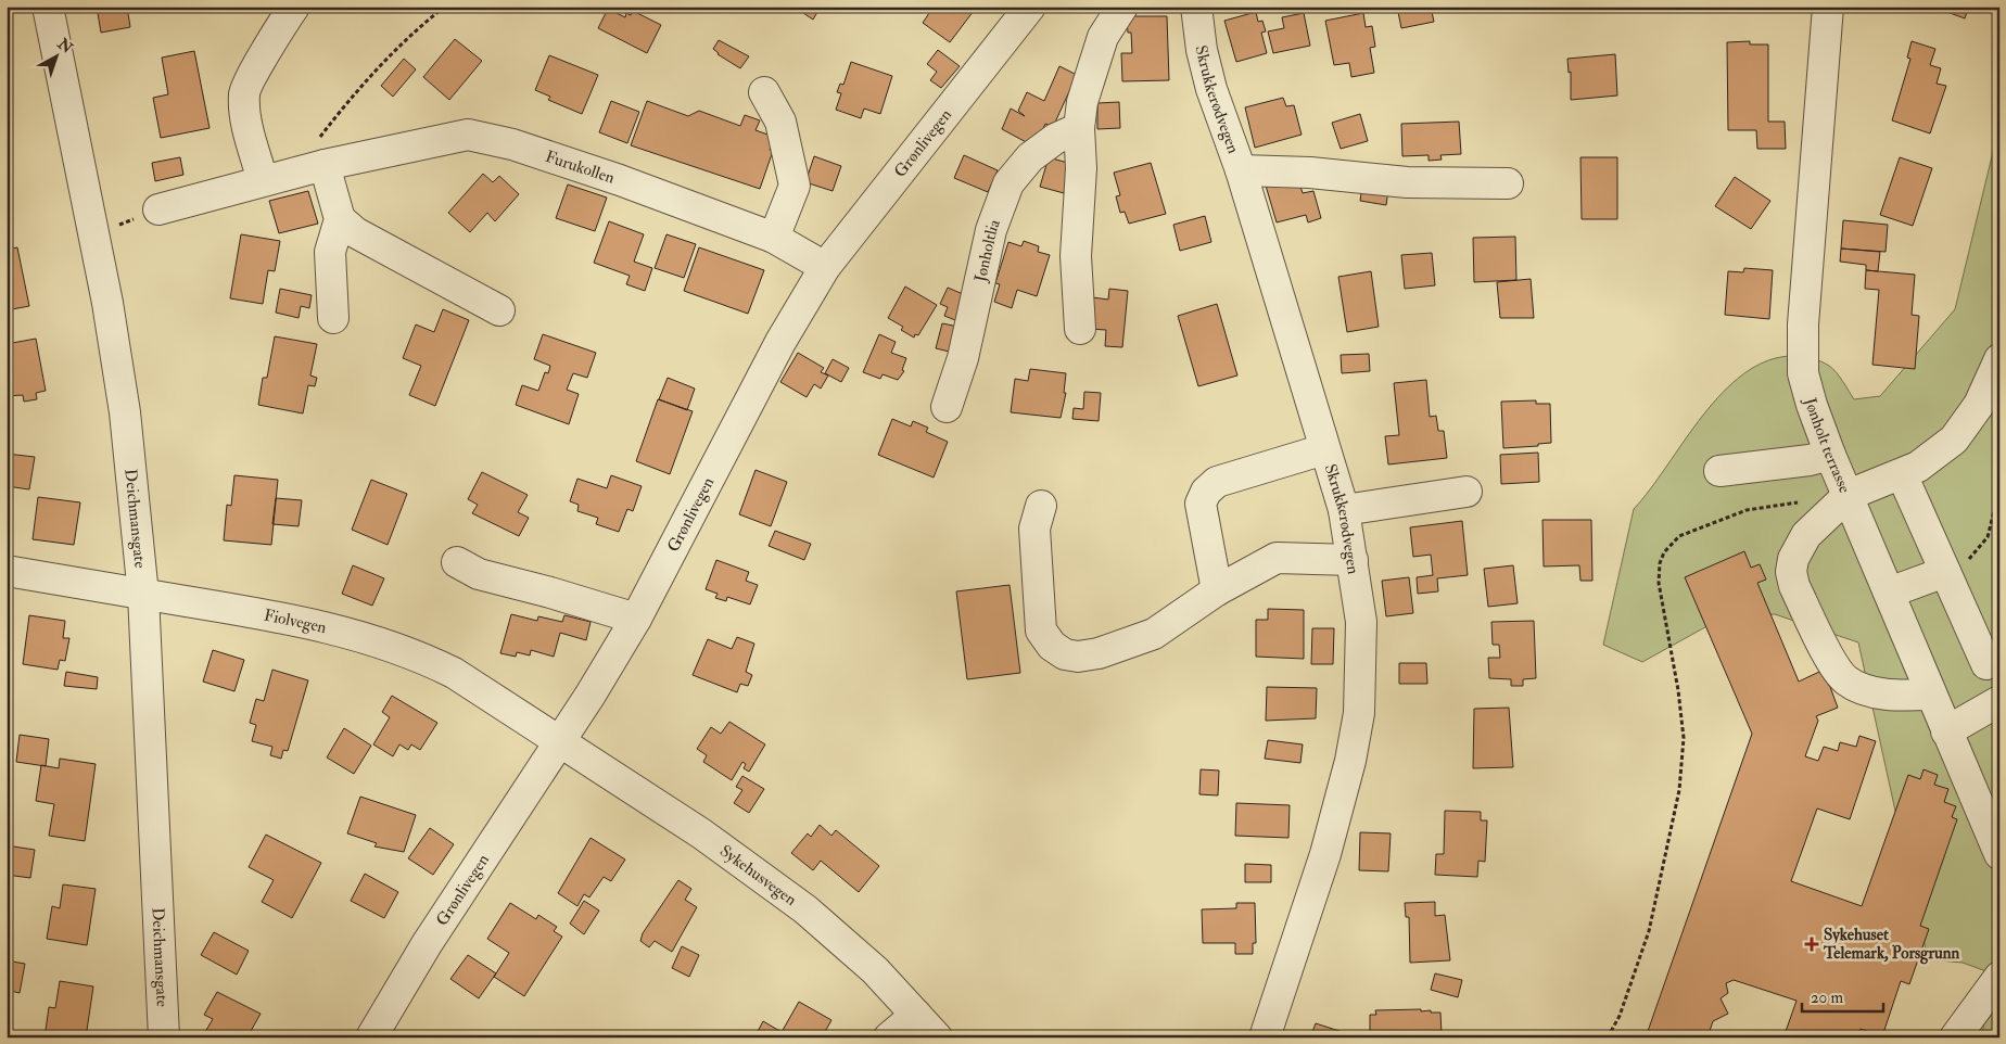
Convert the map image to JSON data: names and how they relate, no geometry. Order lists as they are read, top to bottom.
{
  "streets": {
    "street": [
      "Skrukkerødvegen",
      "Grønlivegen",
      "Furukollen",
      "Jønholtlia",
      "Jønholt terrasse",
      "Deichmansgate",
      "Fiolvegen",
      "Sykehusvegen"
    ]
  },
  "crossings": [
    ["Grønlivegen", "Furukollen"],
    ["Grønlivegen", "Fiolvegen"],
    ["Grønlivegen", "Sykehusvegen"],
    ["Deichmansgate", "Fiolvegen"],
    ["Fiolvegen", "Sykehusvegen"]
  ],
  "places": {
    "health": ["Sykehuset Telemark, Porsgrunn"]
  },
  "scale_bar": "20 m",
  "north": "top right"
}
